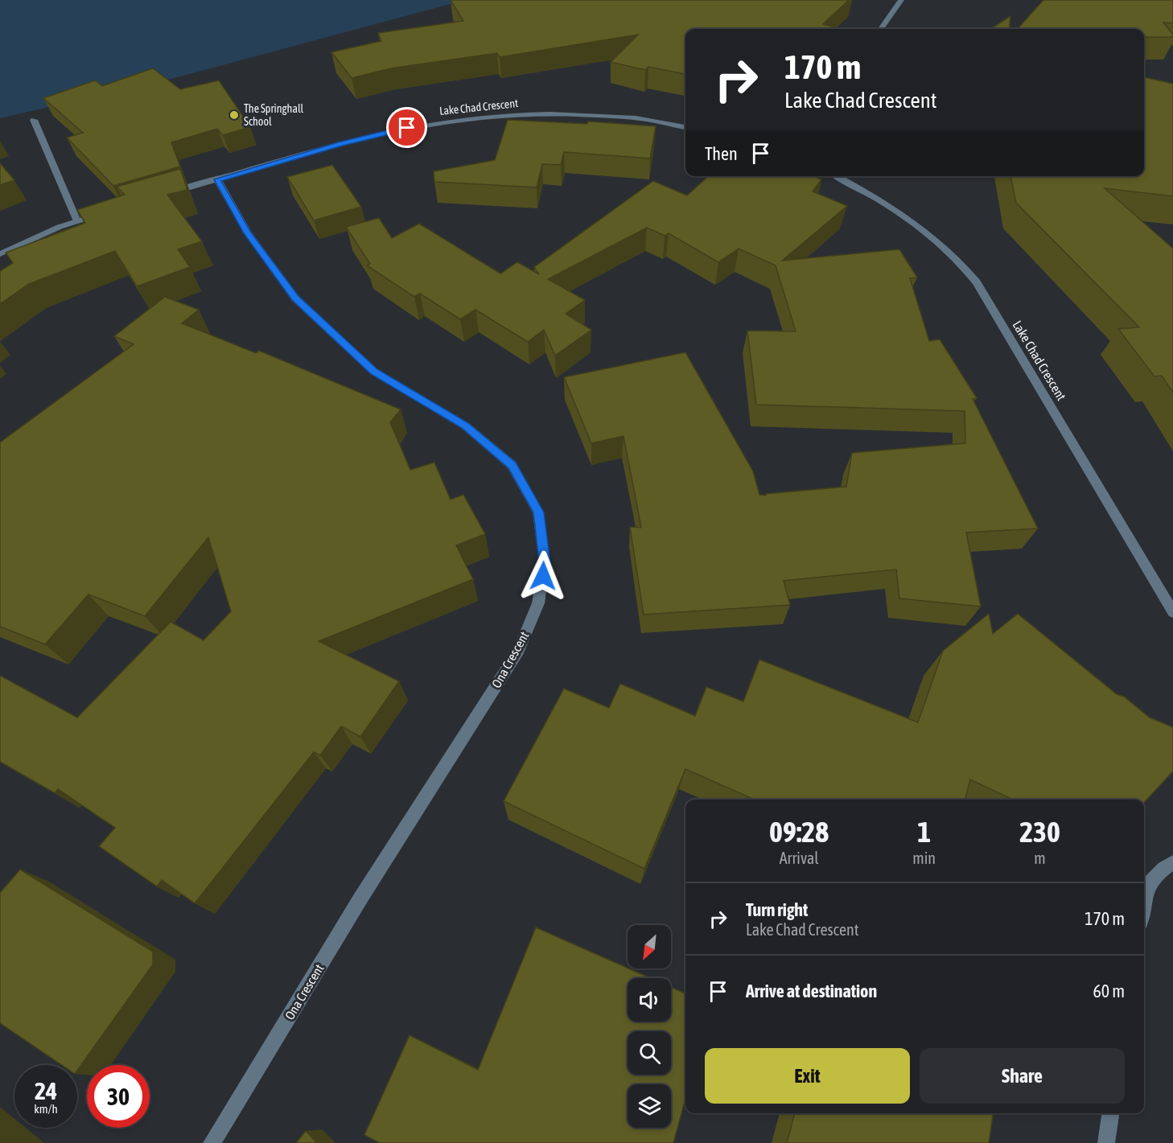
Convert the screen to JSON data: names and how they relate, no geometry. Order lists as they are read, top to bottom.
{
  "streets": {
    "street": ["Lake Chad Crescent", "Ona Crescent"]
  },
  "crossings": [
    ["Lake Chad Crescent", "Ona Crescent"]
  ],
  "places": ["The Springhall School"],
  "north": "bottom left",
  "page": {
    "turn": ["170 m", "Lake Chad Crescent"],
    "then": "Then",
    "eta": [
      "09:28",
      "Arrival",
      "1",
      "min",
      "230",
      "m"
    ],
    "list": [
      {
        "name": "Turn right",
        "note": "Lake Chad Crescent",
        "value": "170 m"
      },
      {
        "name": "Arrive at destination",
        "value": "60 m"
      }
    ],
    "buttons": ["Exit", "Share"],
    "speed": "24 km/h",
    "limit": "30"
  }
}
